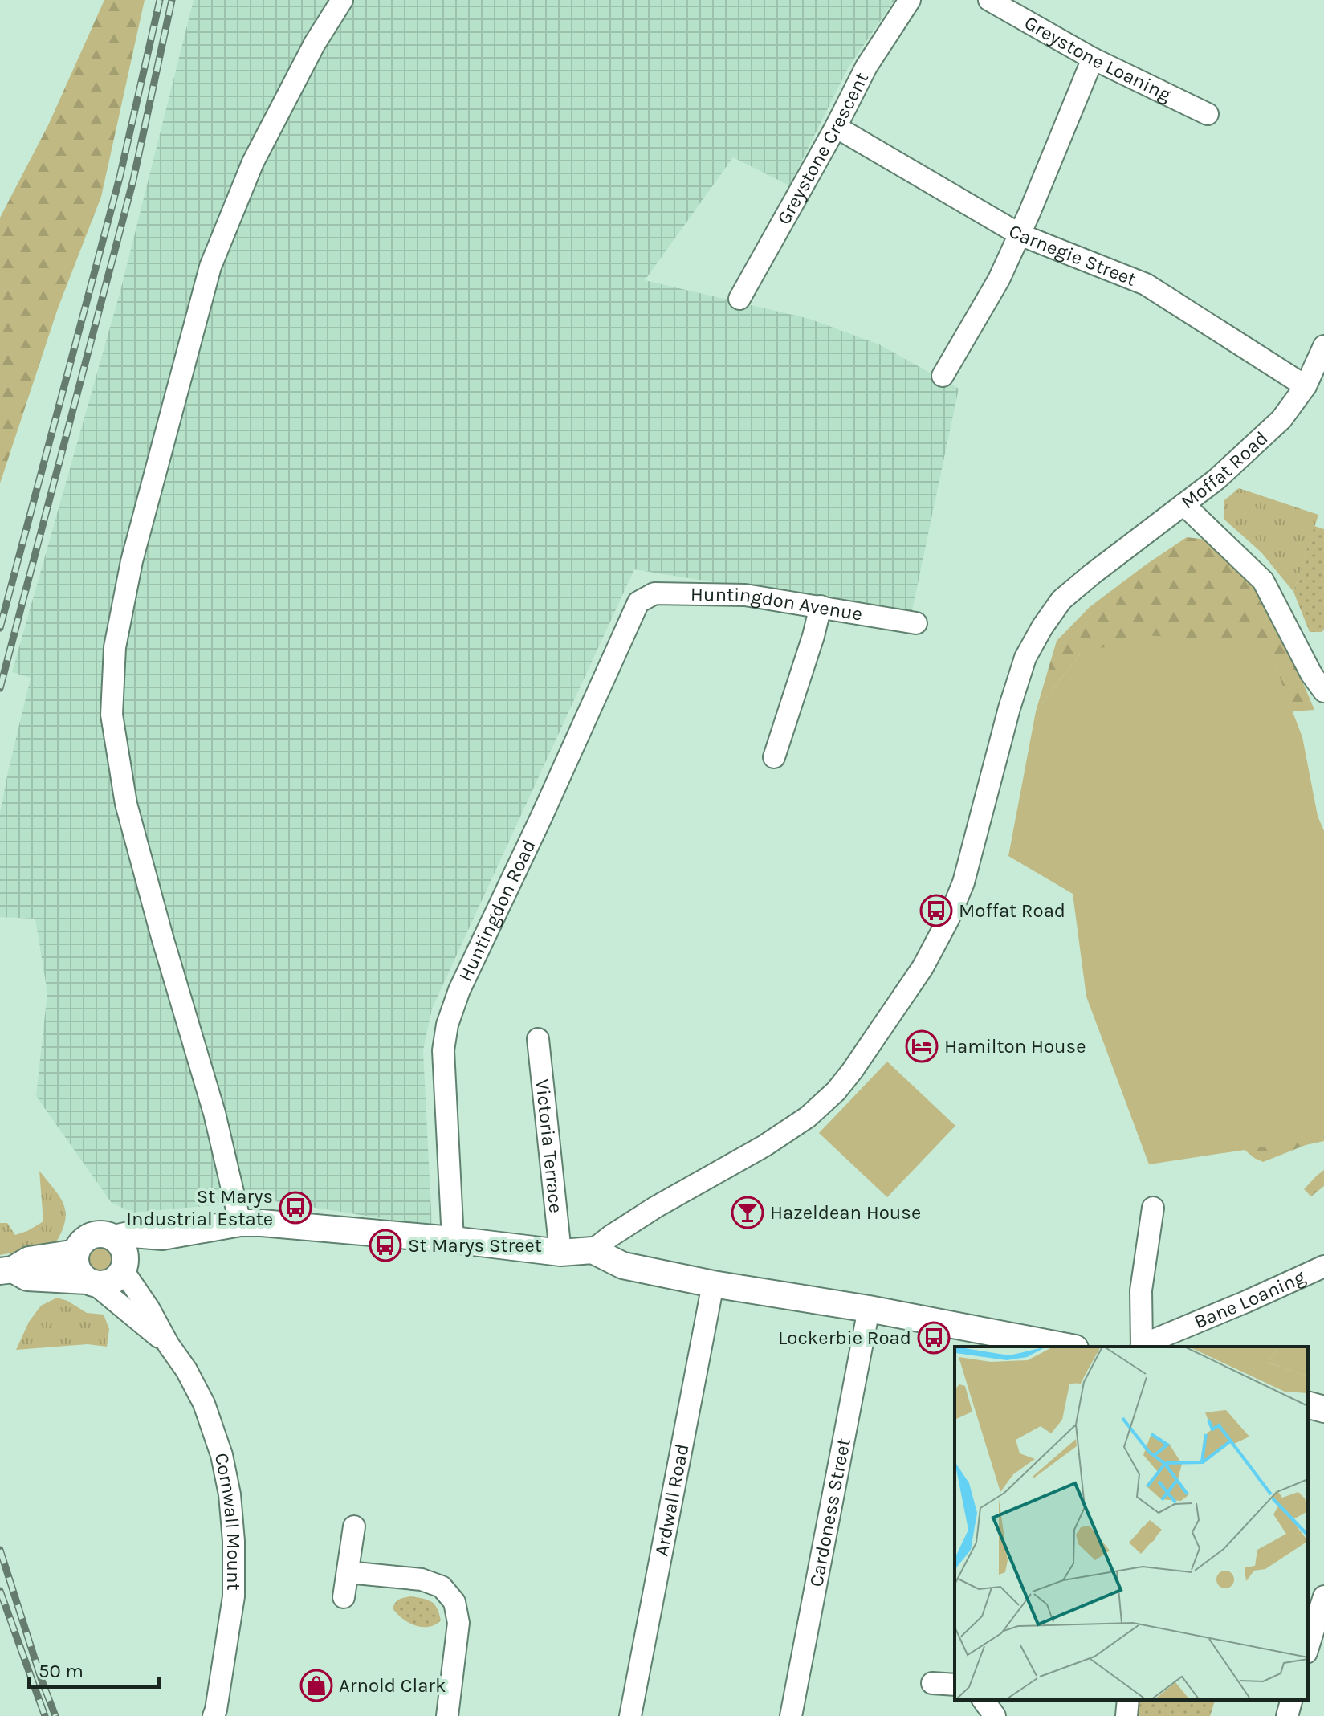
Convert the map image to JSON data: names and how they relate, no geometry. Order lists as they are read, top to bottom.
{
  "streets": {
    "street": [
      "Greystone Loaning",
      "Greystone Crescent",
      "Carnegie Street",
      "Moffat Road",
      "Huntingdon Avenue",
      "Huntingdon Road",
      "Victoria Terrace",
      "Bane Loaning",
      "Ardwall Road",
      "Cardoness Street",
      "Cornwall Mount"
    ]
  },
  "crossings": [
    ["Greystone Crescent", "Carnegie Street"],
    ["Carnegie Street", "Moffat Road"],
    ["Huntingdon Avenue", "Huntingdon Road"]
  ],
  "places": {
    "bus stop": [
      "Moffat Road",
      "St Marys Industrial Estate",
      "St Marys Street",
      "Lockerbie Road"
    ],
    "hotel": ["Hamilton House"],
    "bar": ["Hazeldean House"],
    "shop": ["Arnold Clark"]
  },
  "scale_bar": "50 m"
}
